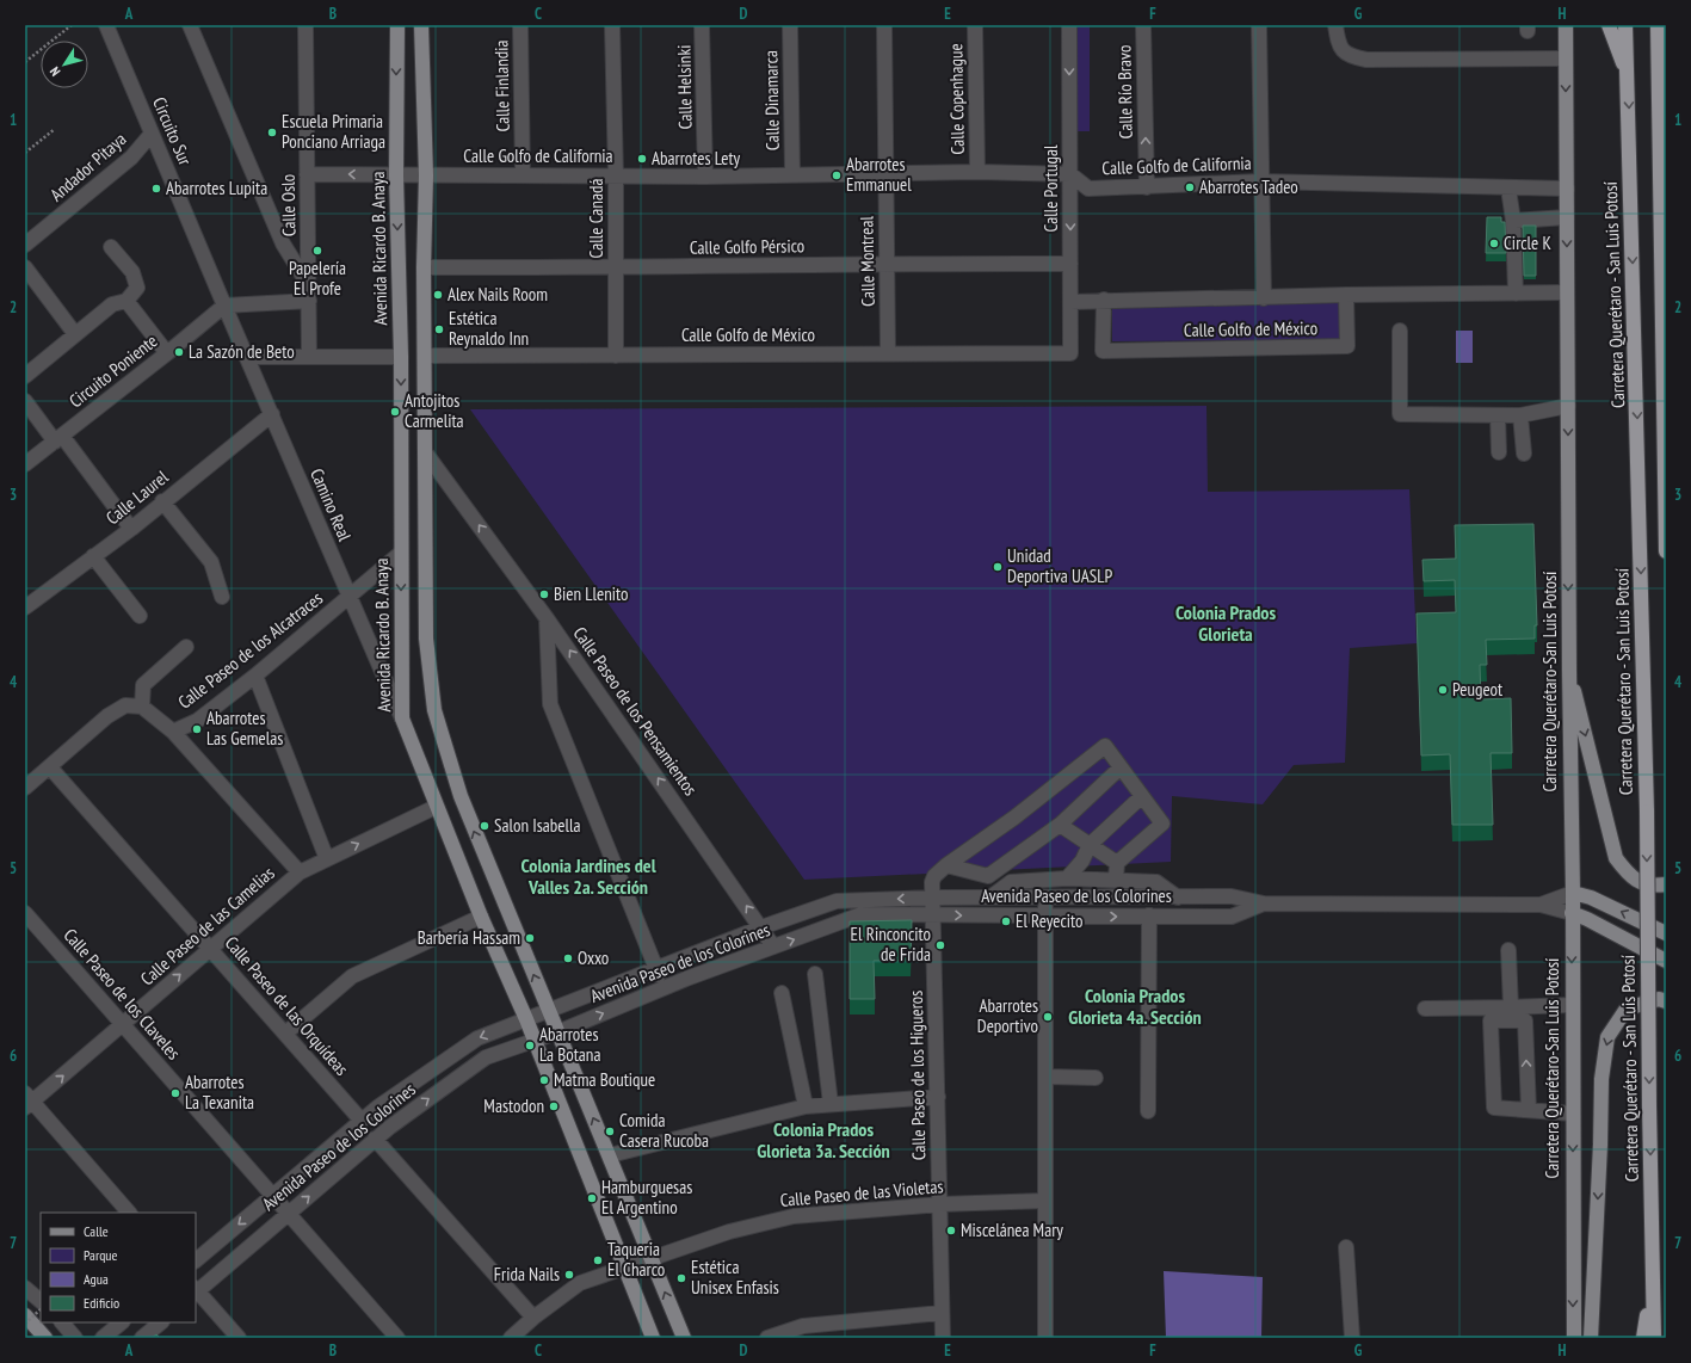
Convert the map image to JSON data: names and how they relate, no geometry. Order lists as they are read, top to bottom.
{
  "streets": {
    "highway": ["Carretera Querétaro - San Luis Potosí"],
    "main road": ["Avenida Ricardo B. Anaya", "Carretera Querétaro-San Luis Potosí"],
    "street": [
      "Calle Finlandia",
      "Calle Helsinki",
      "Calle Río Bravo",
      "Calle Copenhague",
      "Calle Dinamarca",
      "Circuito Sur",
      "Calle Golfo de California",
      "Andador Pitaya",
      "Calle Portugal",
      "Calle Oslo",
      "Calle Canadá",
      "Calle Golfo Pérsico",
      "Calle Montreal",
      "Calle Golfo de México",
      "Circuito Poniente",
      "Calle Laurel",
      "Camino Real",
      "Calle Paseo de los Alcatraces",
      "Calle Paseo de los Pensamientos",
      "Avenida Paseo de los Colorines",
      "Calle Paseo de las Camelias",
      "Calle Paseo de los Claveles",
      "Calle Paseo de las Orquídeas",
      "Calle Paseo de los Higueros",
      "Calle Paseo de las Violetas"
    ]
  },
  "crossings": [
    ["Calle Finlandia", "Calle Golfo de California"],
    ["Calle Helsinki", "Calle Golfo de California"],
    ["Calle Río Bravo", "Calle Golfo de California"],
    ["Calle Copenhague", "Calle Golfo de California"],
    ["Calle Dinamarca", "Calle Golfo de California"],
    ["Circuito Sur", "Andador Pitaya"],
    ["Circuito Sur", "Circuito Poniente"],
    ["Circuito Sur", "Camino Real"],
    ["Calle Golfo de California", "Calle Portugal"],
    ["Calle Golfo de California", "Calle Oslo"],
    ["Calle Golfo de California", "Calle Canadá"],
    ["Calle Golfo de California", "Avenida Ricardo B. Anaya"],
    ["Calle Golfo de California", "Calle Montreal"],
    ["Calle Golfo de California", "Carretera Querétaro-San Luis Potosí"],
    ["Calle Portugal", "Calle Golfo Pérsico"],
    ["Calle Portugal", "Calle Golfo de México"],
    ["Calle Canadá", "Calle Golfo Pérsico"],
    ["Calle Canadá", "Calle Golfo de México"],
    ["Calle Golfo Pérsico", "Calle Montreal"],
    ["Avenida Ricardo B. Anaya", "Camino Real"],
    ["Avenida Ricardo B. Anaya", "Calle Paseo de los Alcatraces"],
    ["Avenida Ricardo B. Anaya", "Avenida Paseo de los Colorines"],
    ["Avenida Ricardo B. Anaya", "Calle Paseo de las Camelias"],
    ["Avenida Ricardo B. Anaya", "Calle Paseo de las Violetas"],
    ["Calle Montreal", "Calle Golfo de México"],
    ["Calle Golfo de México", "Carretera Querétaro-San Luis Potosí"],
    ["Circuito Poniente", "Camino Real"],
    ["Calle Laurel", "Camino Real"],
    ["Camino Real", "Calle Paseo de los Alcatraces"],
    ["Carretera Querétaro-San Luis Potosí", "Avenida Paseo de los Colorines"],
    ["Calle Paseo de los Pensamientos", "Avenida Paseo de los Colorines"],
    ["Avenida Paseo de los Colorines", "Calle Paseo de los Claveles"],
    ["Avenida Paseo de los Colorines", "Calle Paseo de las Orquídeas"],
    ["Avenida Paseo de los Colorines", "Calle Paseo de los Higueros"],
    ["Calle Paseo de las Camelias", "Calle Paseo de los Claveles"],
    ["Calle Paseo de las Camelias", "Calle Paseo de las Orquídeas"],
    ["Calle Paseo de los Higueros", "Calle Paseo de las Violetas"]
  ],
  "one_way": ["Calle Portugal", "Carretera Querétaro-San Luis Potosí"],
  "districts": [
    "Colonia Prados Glorieta",
    "Colonia Jardines del Valles 2a. Sección",
    "Colonia Prados Glorieta 4a. Sección",
    "Colonia Prados Glorieta 3a. Sección"
  ],
  "places": [
    "Escuela Primaria Ponciano Arriaga",
    "Abarrotes Lety",
    "Abarrotes Emmanuel",
    "Abarrotes Tadeo",
    "Abarrotes Lupita",
    "Circle K",
    "Papelería El Profe",
    "Alex Nails Room",
    "Estética Reynaldo Inn",
    "La Sazón de Beto",
    "Antojitos Carmelita",
    "Unidad Deportiva UASLP",
    "Bien Llenito",
    "Peugeot",
    "Abarrotes Las Gemelas",
    "Salon Isabella",
    "El Reyecito",
    "Barbería Hassam",
    "El Rinconcito de Frida",
    "Oxxo",
    "Abarrotes Deportivo",
    "Abarrotes La Botana",
    "Matma Boutique",
    "Abarrotes La Texanita",
    "Mastodon",
    "Comida Casera Rucoba",
    "Hamburguesas El Argentino",
    "Miscelánea Mary",
    "Taqueria El Charco",
    "Frida Nails",
    "Estética Unisex Enfasis"
  ],
  "legend": [
    "Calle",
    "Parque",
    "Agua",
    "Edificio"
  ],
  "north": "bottom left",
  "grid": {
    "columns": [
      "A",
      "B",
      "C",
      "D",
      "E",
      "F",
      "G",
      "H"
    ],
    "rows": [
      "1",
      "2",
      "3",
      "4",
      "5",
      "6",
      "7"
    ]
  }
}
